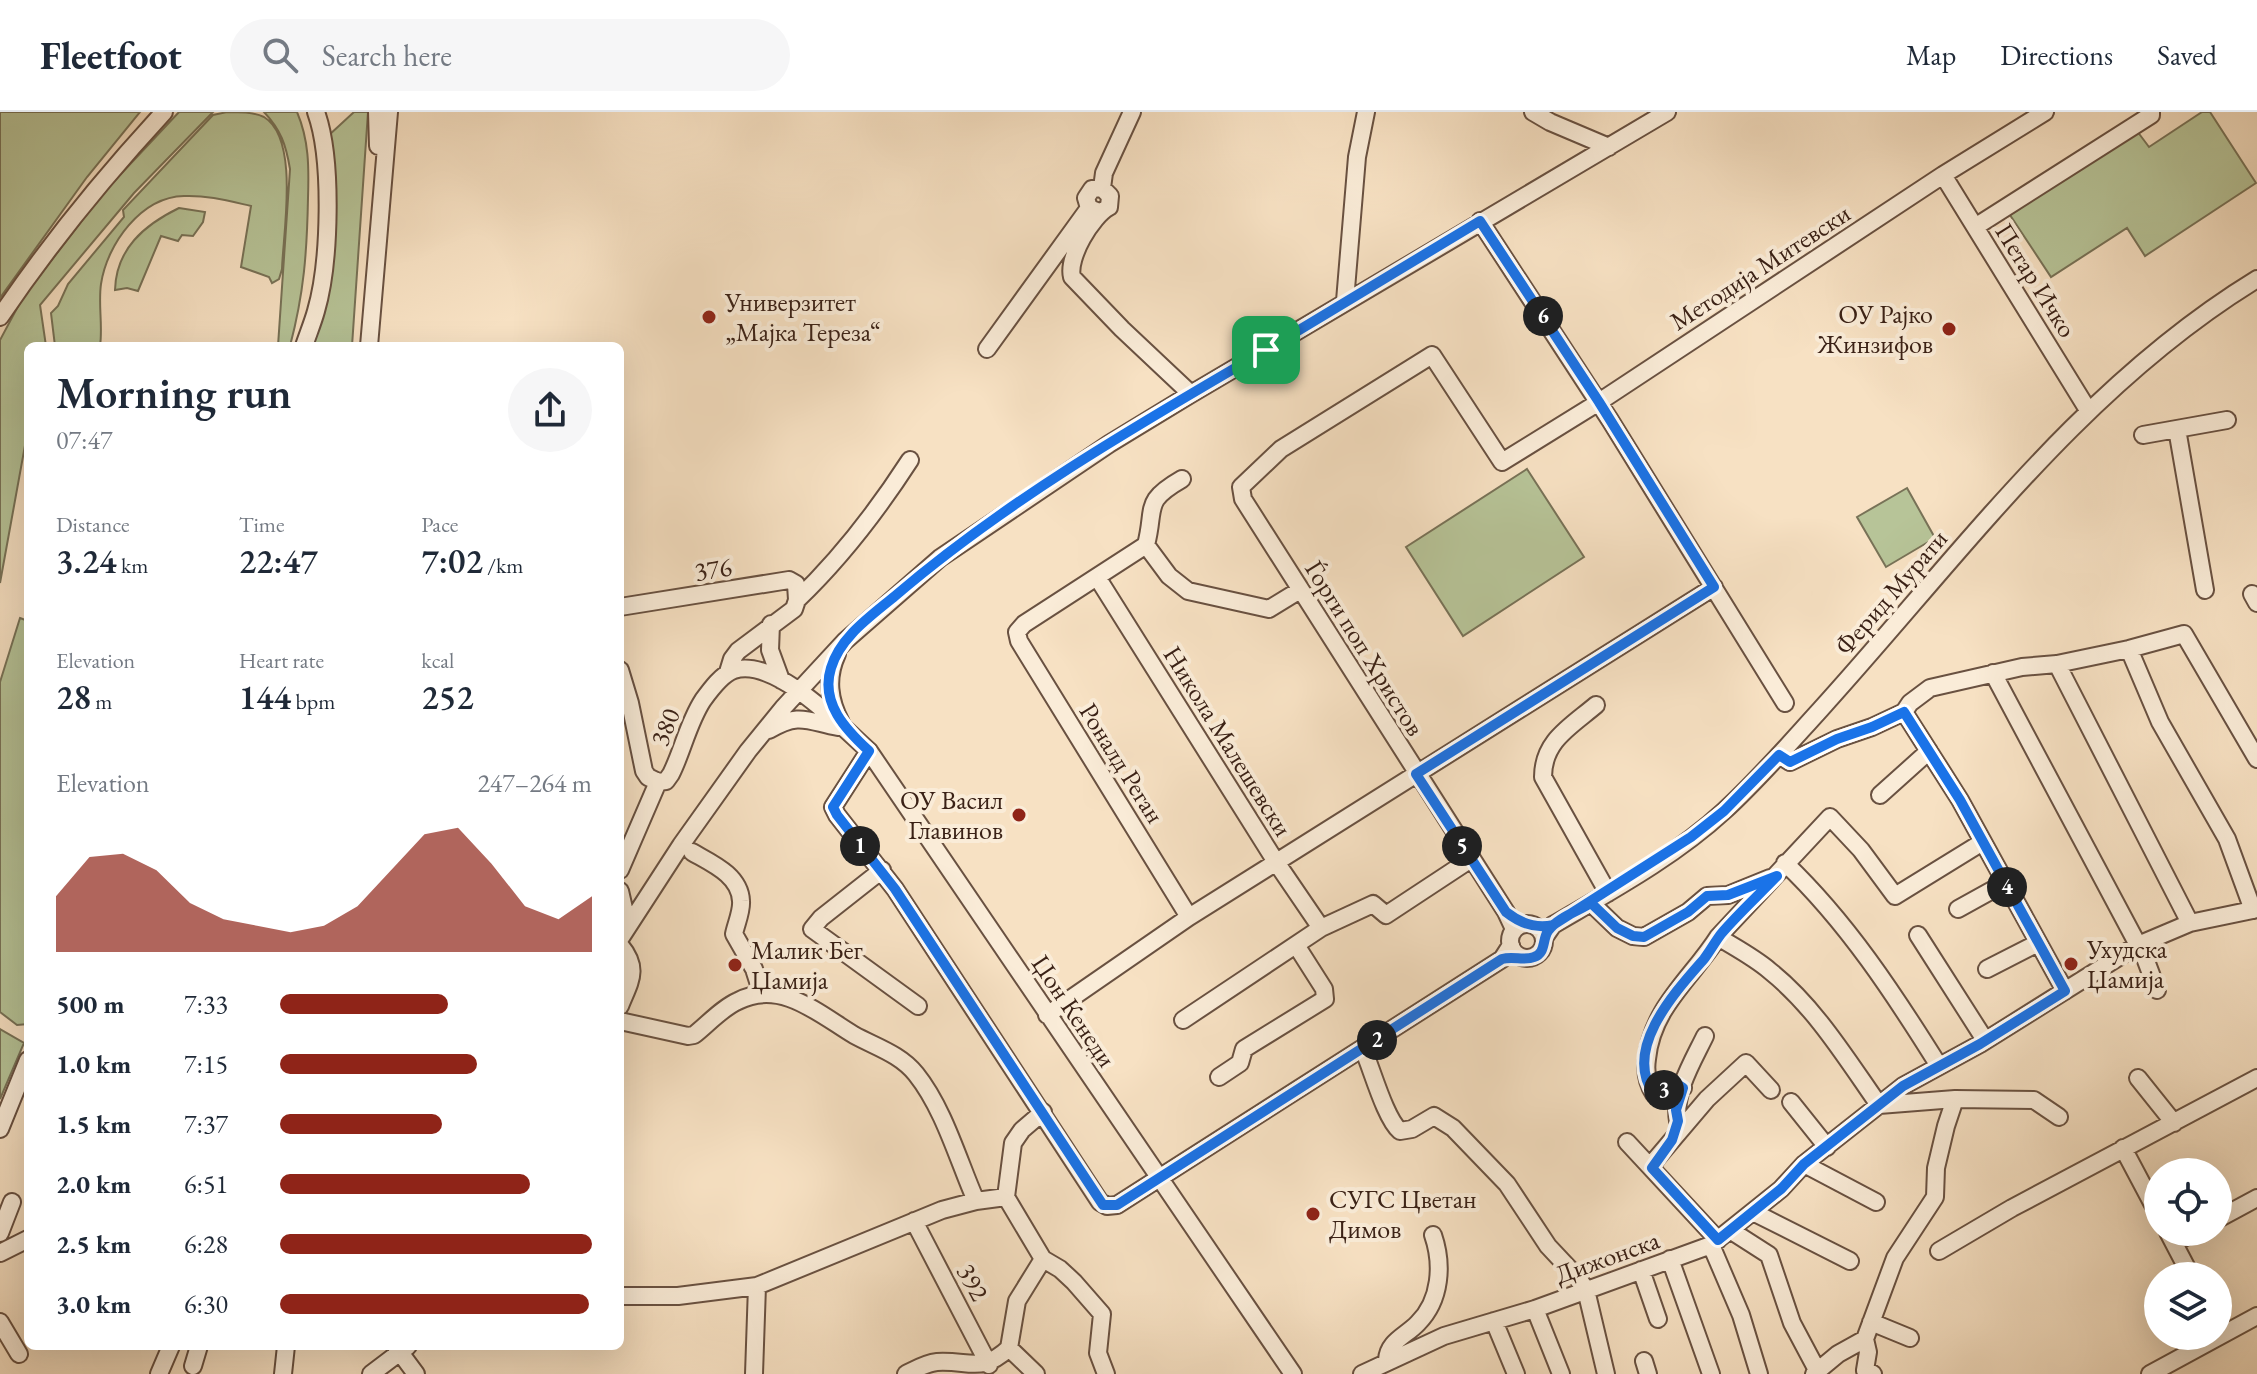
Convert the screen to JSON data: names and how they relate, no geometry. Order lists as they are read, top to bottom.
{
  "streets": {
    "street": [
      "Методија Митевски",
      "Петар Ичко",
      "376",
      "Ферид Мурати",
      "Ѓорги поп Христов",
      "380",
      "Никола Малешевски",
      "Роналд Реган",
      "Џон Кенеди",
      "Дижонска",
      "392"
    ]
  },
  "crossings": [
    ["Методија Митевски", "Петар Ичко"],
    ["Методија Митевски", "Ѓорги поп Христов"],
    ["Петар Ичко", "Ферид Мурати"],
    ["Ферид Мурати", "Ѓорги поп Христов"],
    ["Ферид Мурати", "Џон Кенеди"],
    ["Никола Малешевски", "Роналд Реган"]
  ],
  "places": [
    "Универзитет „Мајка Тереза“",
    "ОУ Рајко Жинзифов",
    "ОУ Васил Главинов",
    "Ухудска Џамија",
    "Малик Бег Џамија",
    "СУГС Цветан Димов"
  ],
  "page": {
    "header": "Fleetfoot",
    "search": "Search here",
    "nav": ["Map", "Directions", "Saved"],
    "pins": [
      "6",
      "1",
      "5",
      "4",
      "2",
      "3"
    ],
    "heading": ["Morning run", "07:47"],
    "stats": [
      ["Distance", "3.24 km"],
      ["Time", "22:47"],
      ["Pace", "7:02 /km"],
      ["Elevation", "28 m"],
      ["Heart rate", "144 bpm"],
      ["kcal", "252"]
    ],
    "chart": ["Elevation", "247–264 m"],
    "list": [
      {
        "name": "500 m",
        "note": "7:33"
      },
      {
        "name": "1.0 km",
        "note": "7:15"
      },
      {
        "name": "1.5 km",
        "note": "7:37"
      },
      {
        "name": "2.0 km",
        "note": "6:51"
      },
      {
        "name": "2.5 km",
        "note": "6:28"
      },
      {
        "name": "3.0 km",
        "note": "6:30"
      }
    ]
  }
}
